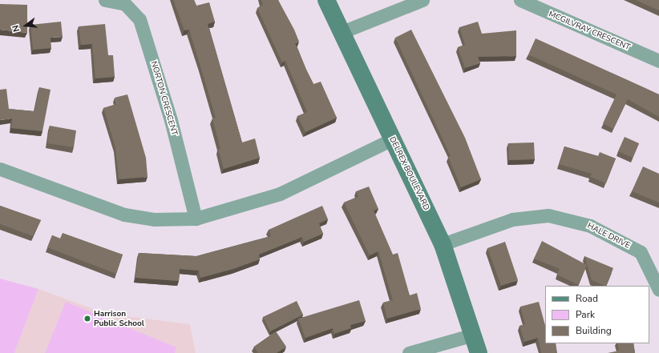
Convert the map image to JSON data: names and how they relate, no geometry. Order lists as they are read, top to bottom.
{
  "streets": {
    "street": [
      "MCGILVRAY CRESCENT",
      "NORTON CRESCENT",
      "DELREX BOULEVARD",
      "HALE DRIVE"
    ]
  },
  "crossings": [
    ["DELREX BOULEVARD", "HALE DRIVE"]
  ],
  "places": ["Harrison Public School"],
  "legend": ["Road", "Park", "Building"],
  "north": "left"
}
